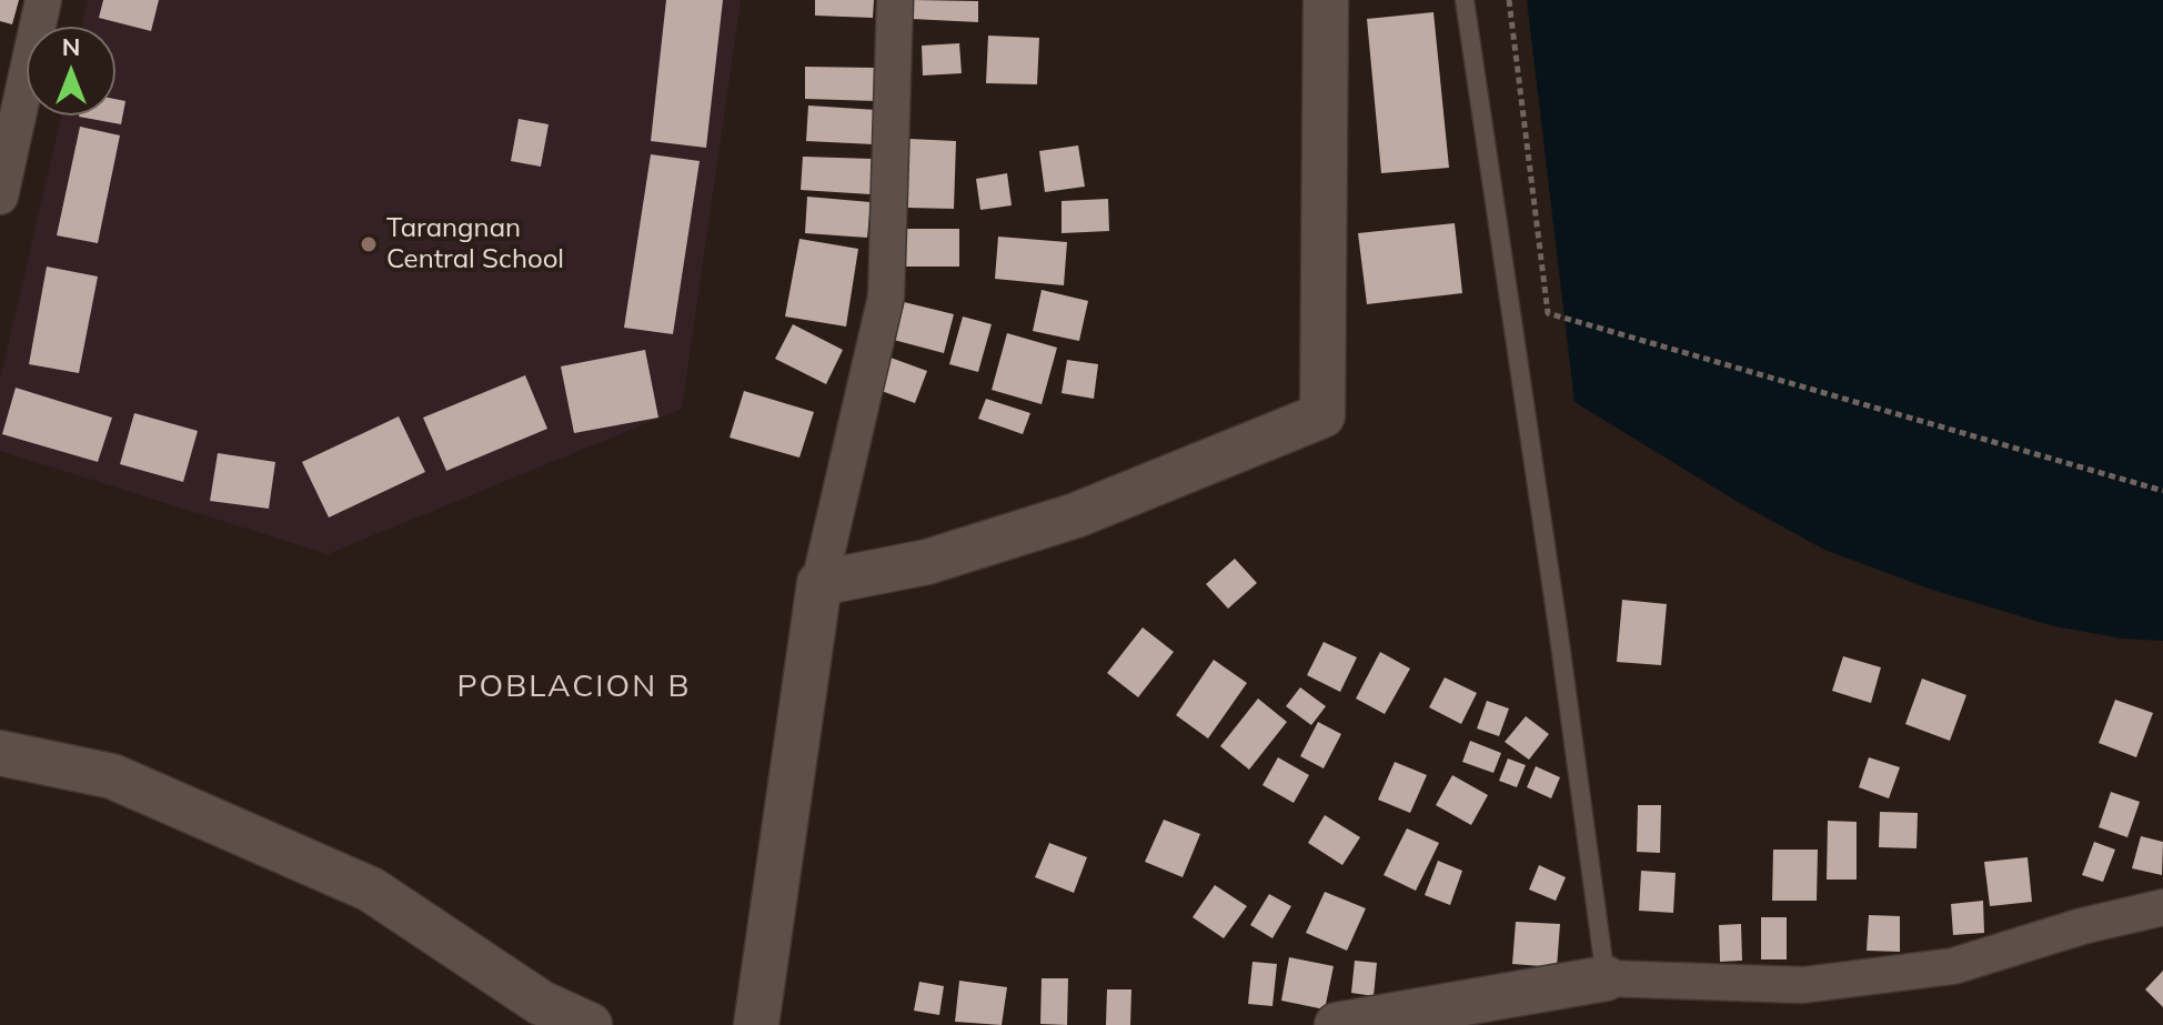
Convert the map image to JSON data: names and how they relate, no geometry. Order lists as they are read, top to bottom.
{
  "districts": ["POBLACION B"],
  "places": ["Tarangnan Central School"],
  "north": "top"
}
